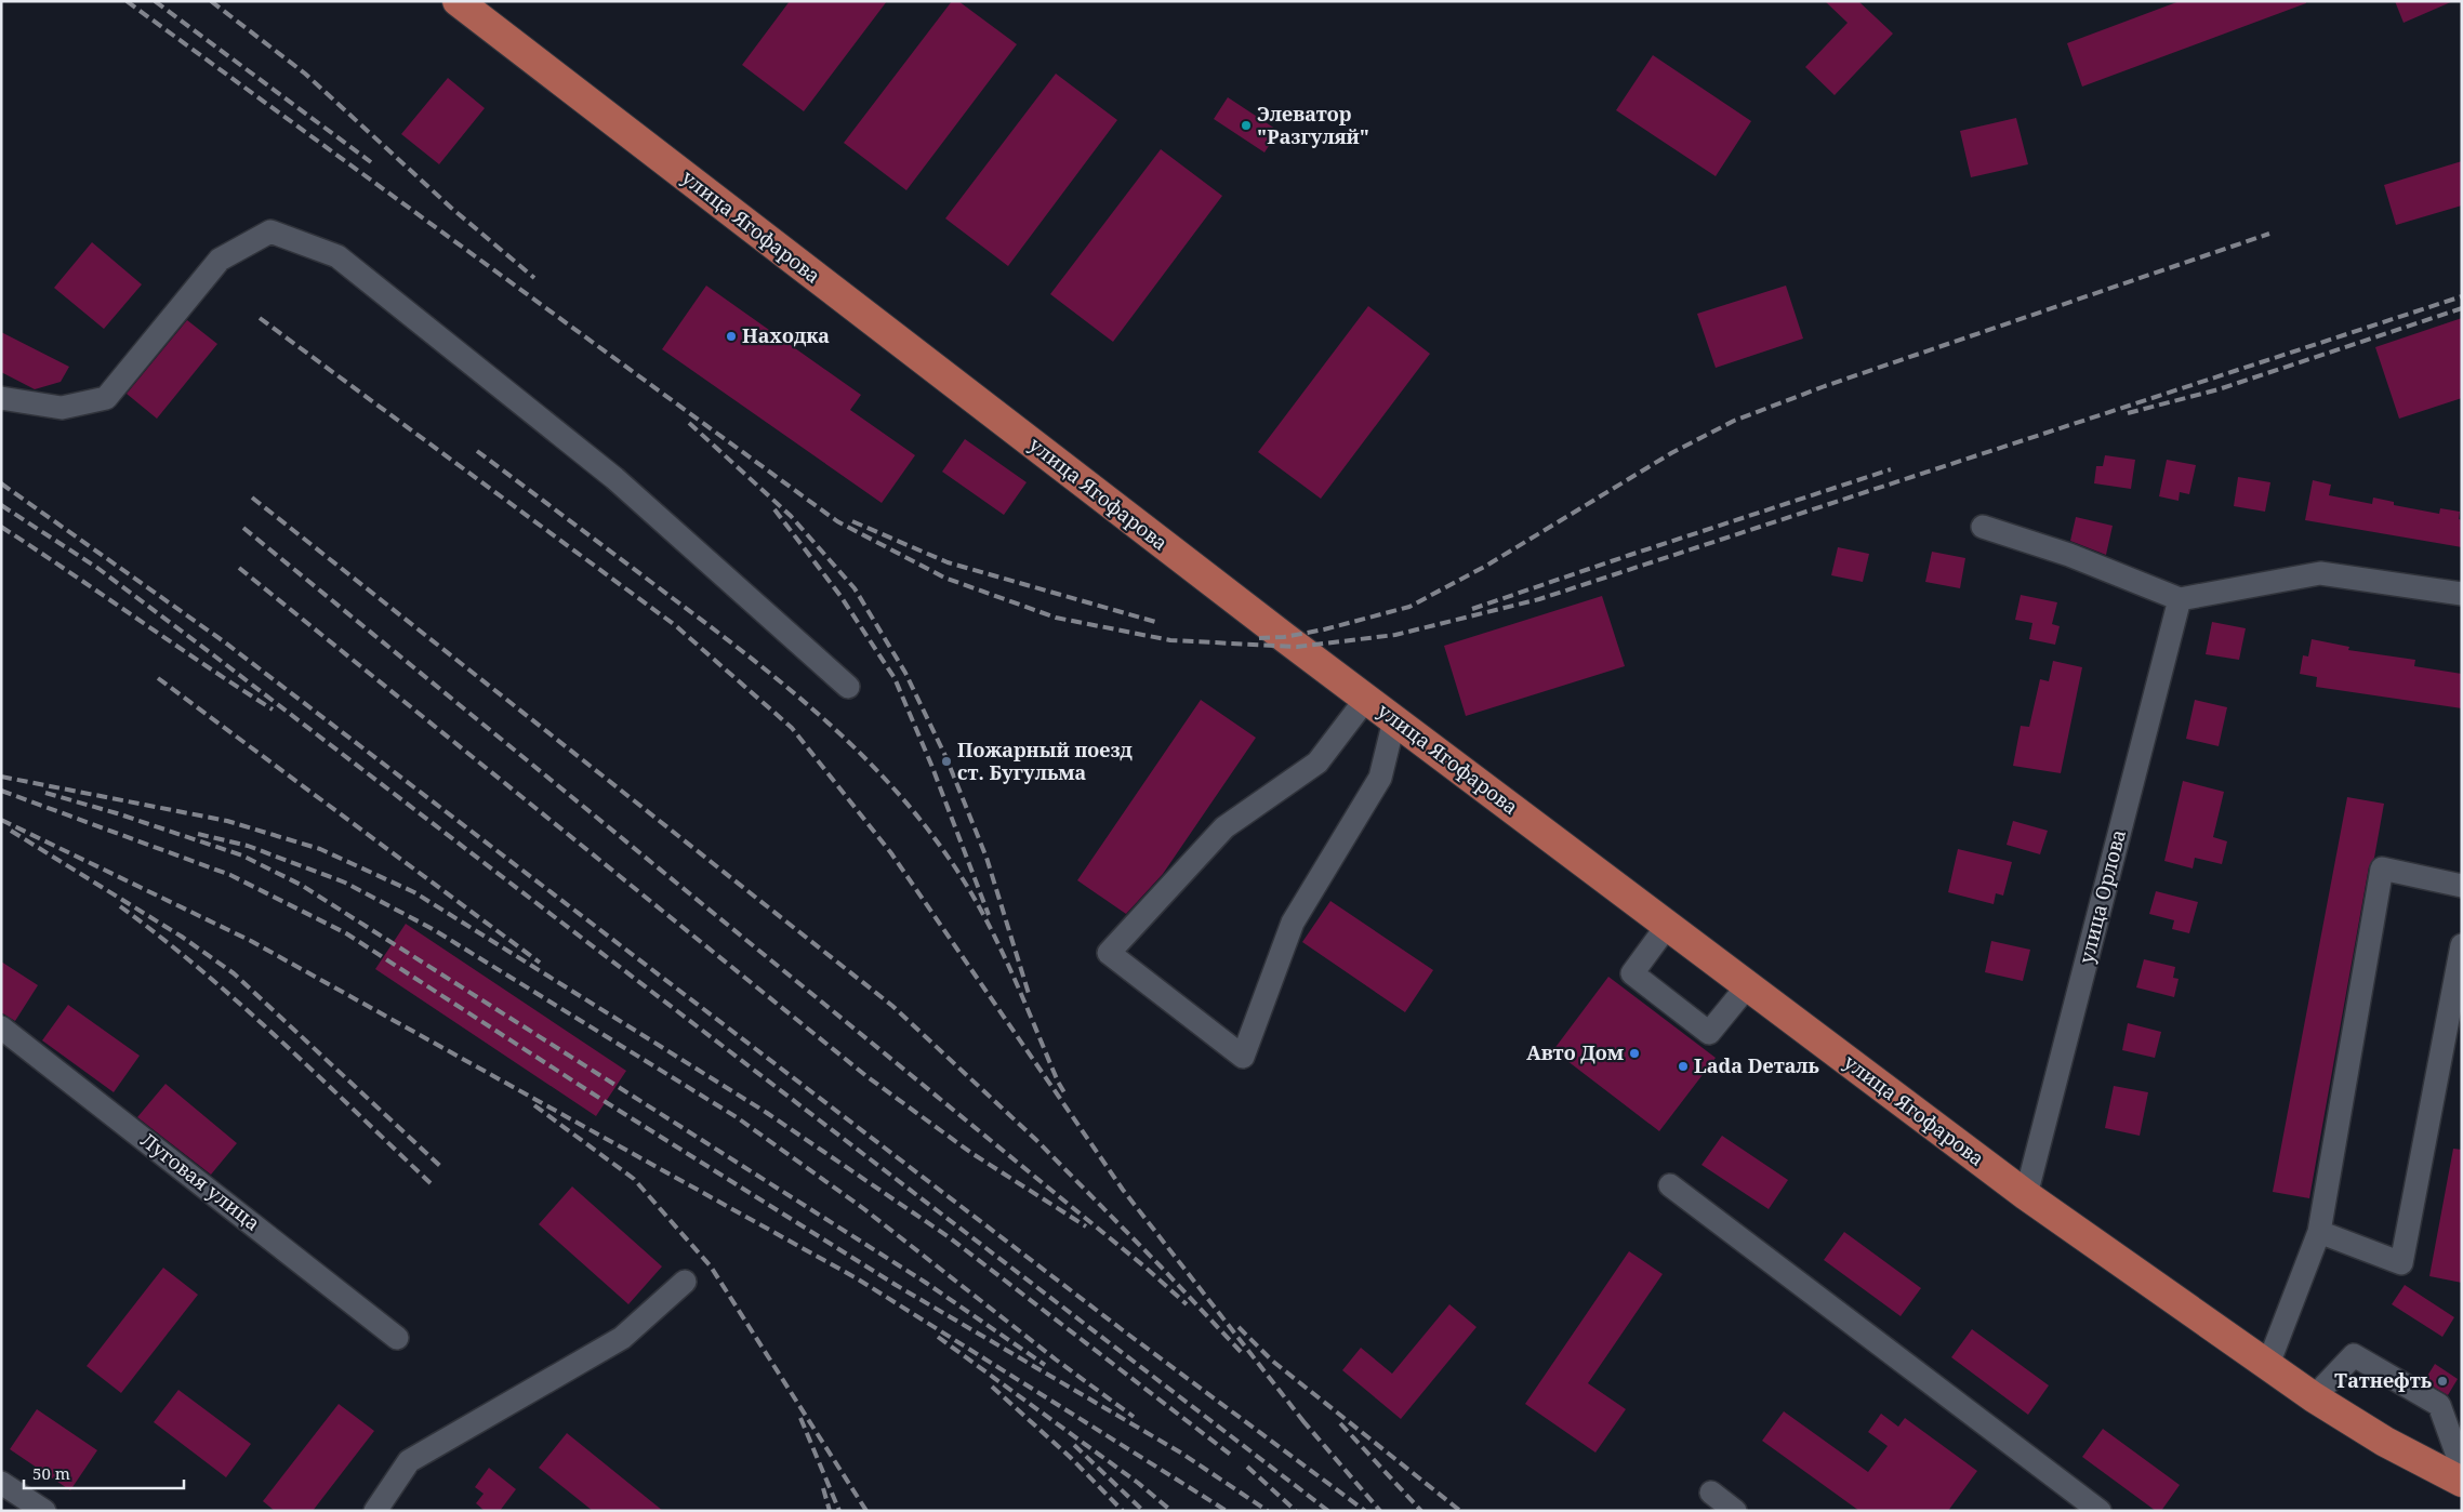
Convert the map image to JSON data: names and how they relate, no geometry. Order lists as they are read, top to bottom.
{
  "streets": {
    "main road": ["улица Ягофарова"],
    "street": ["улица Орлова", "Луговая улица"]
  },
  "crossings": [
    ["улица Ягофарова", "улица Орлова"]
  ],
  "places": [
    "Элеватор \"Разгуляй\"",
    "Находка",
    "Пожарный поезд ст. Бугульма",
    "Авто Дом",
    "Lada Dеталь",
    "Татнефть"
  ],
  "scale_bar": "50 m"
}
